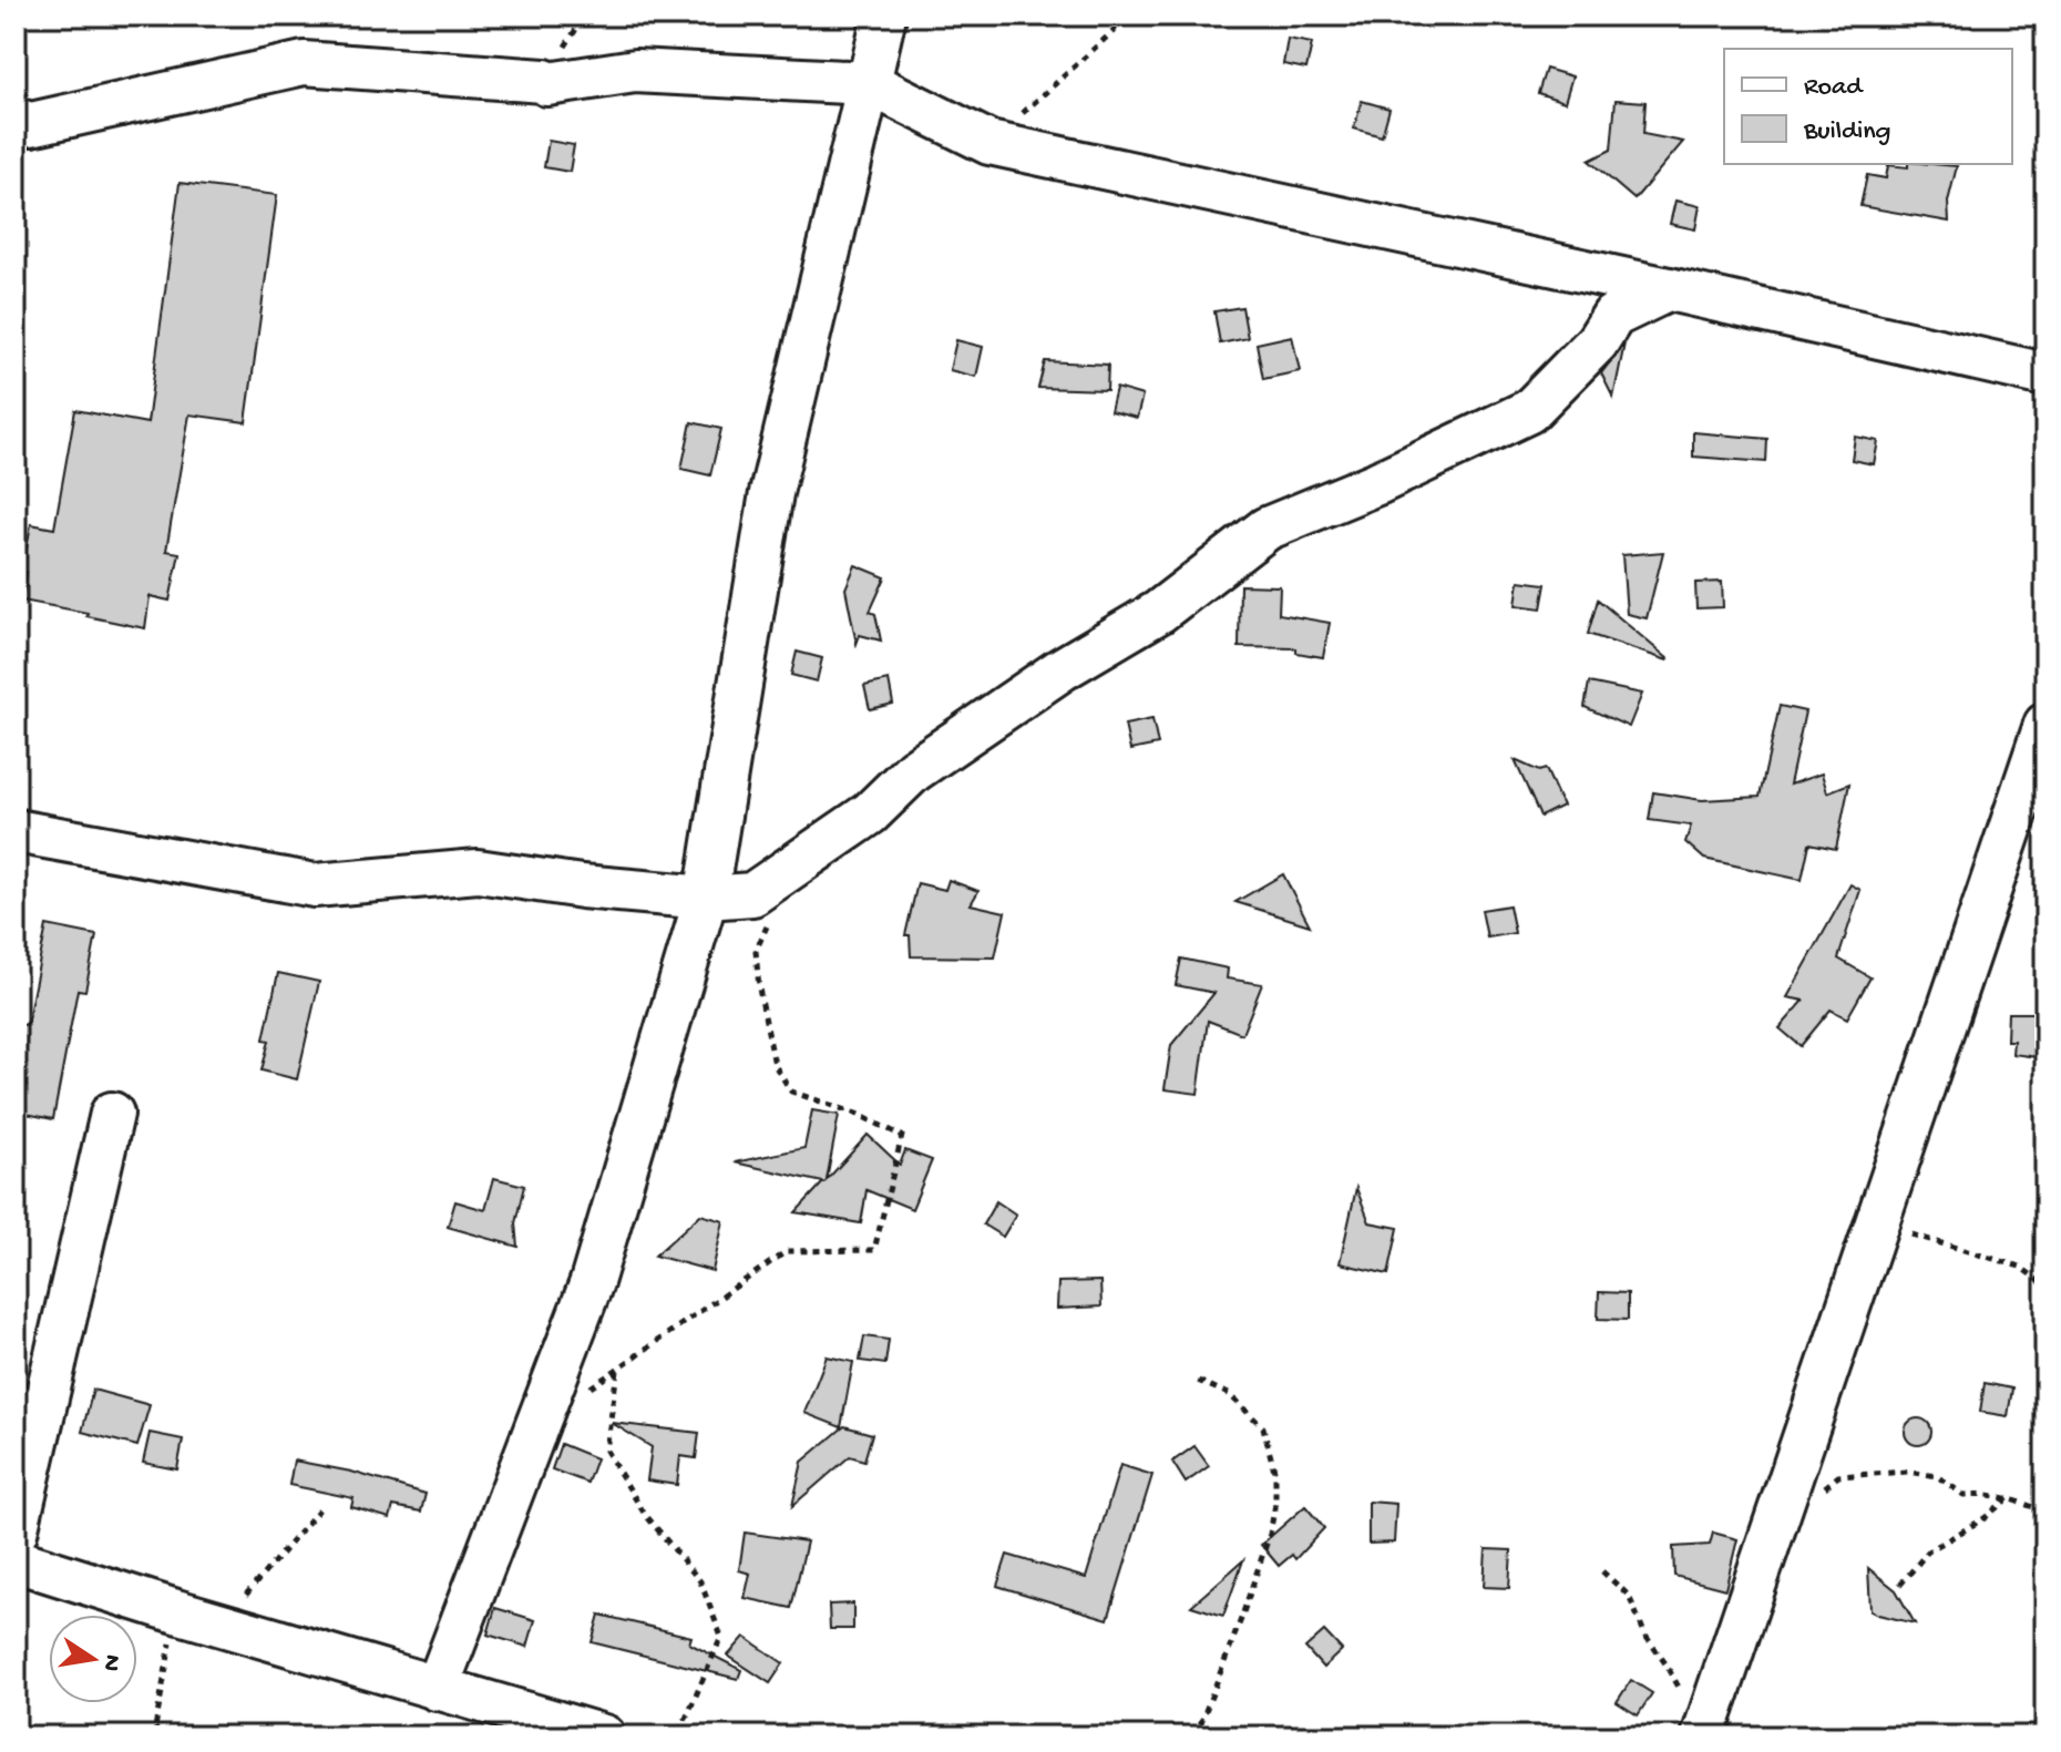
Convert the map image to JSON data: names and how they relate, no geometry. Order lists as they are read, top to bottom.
{
  "legend": ["Road", "Building"],
  "north": "right"
}
